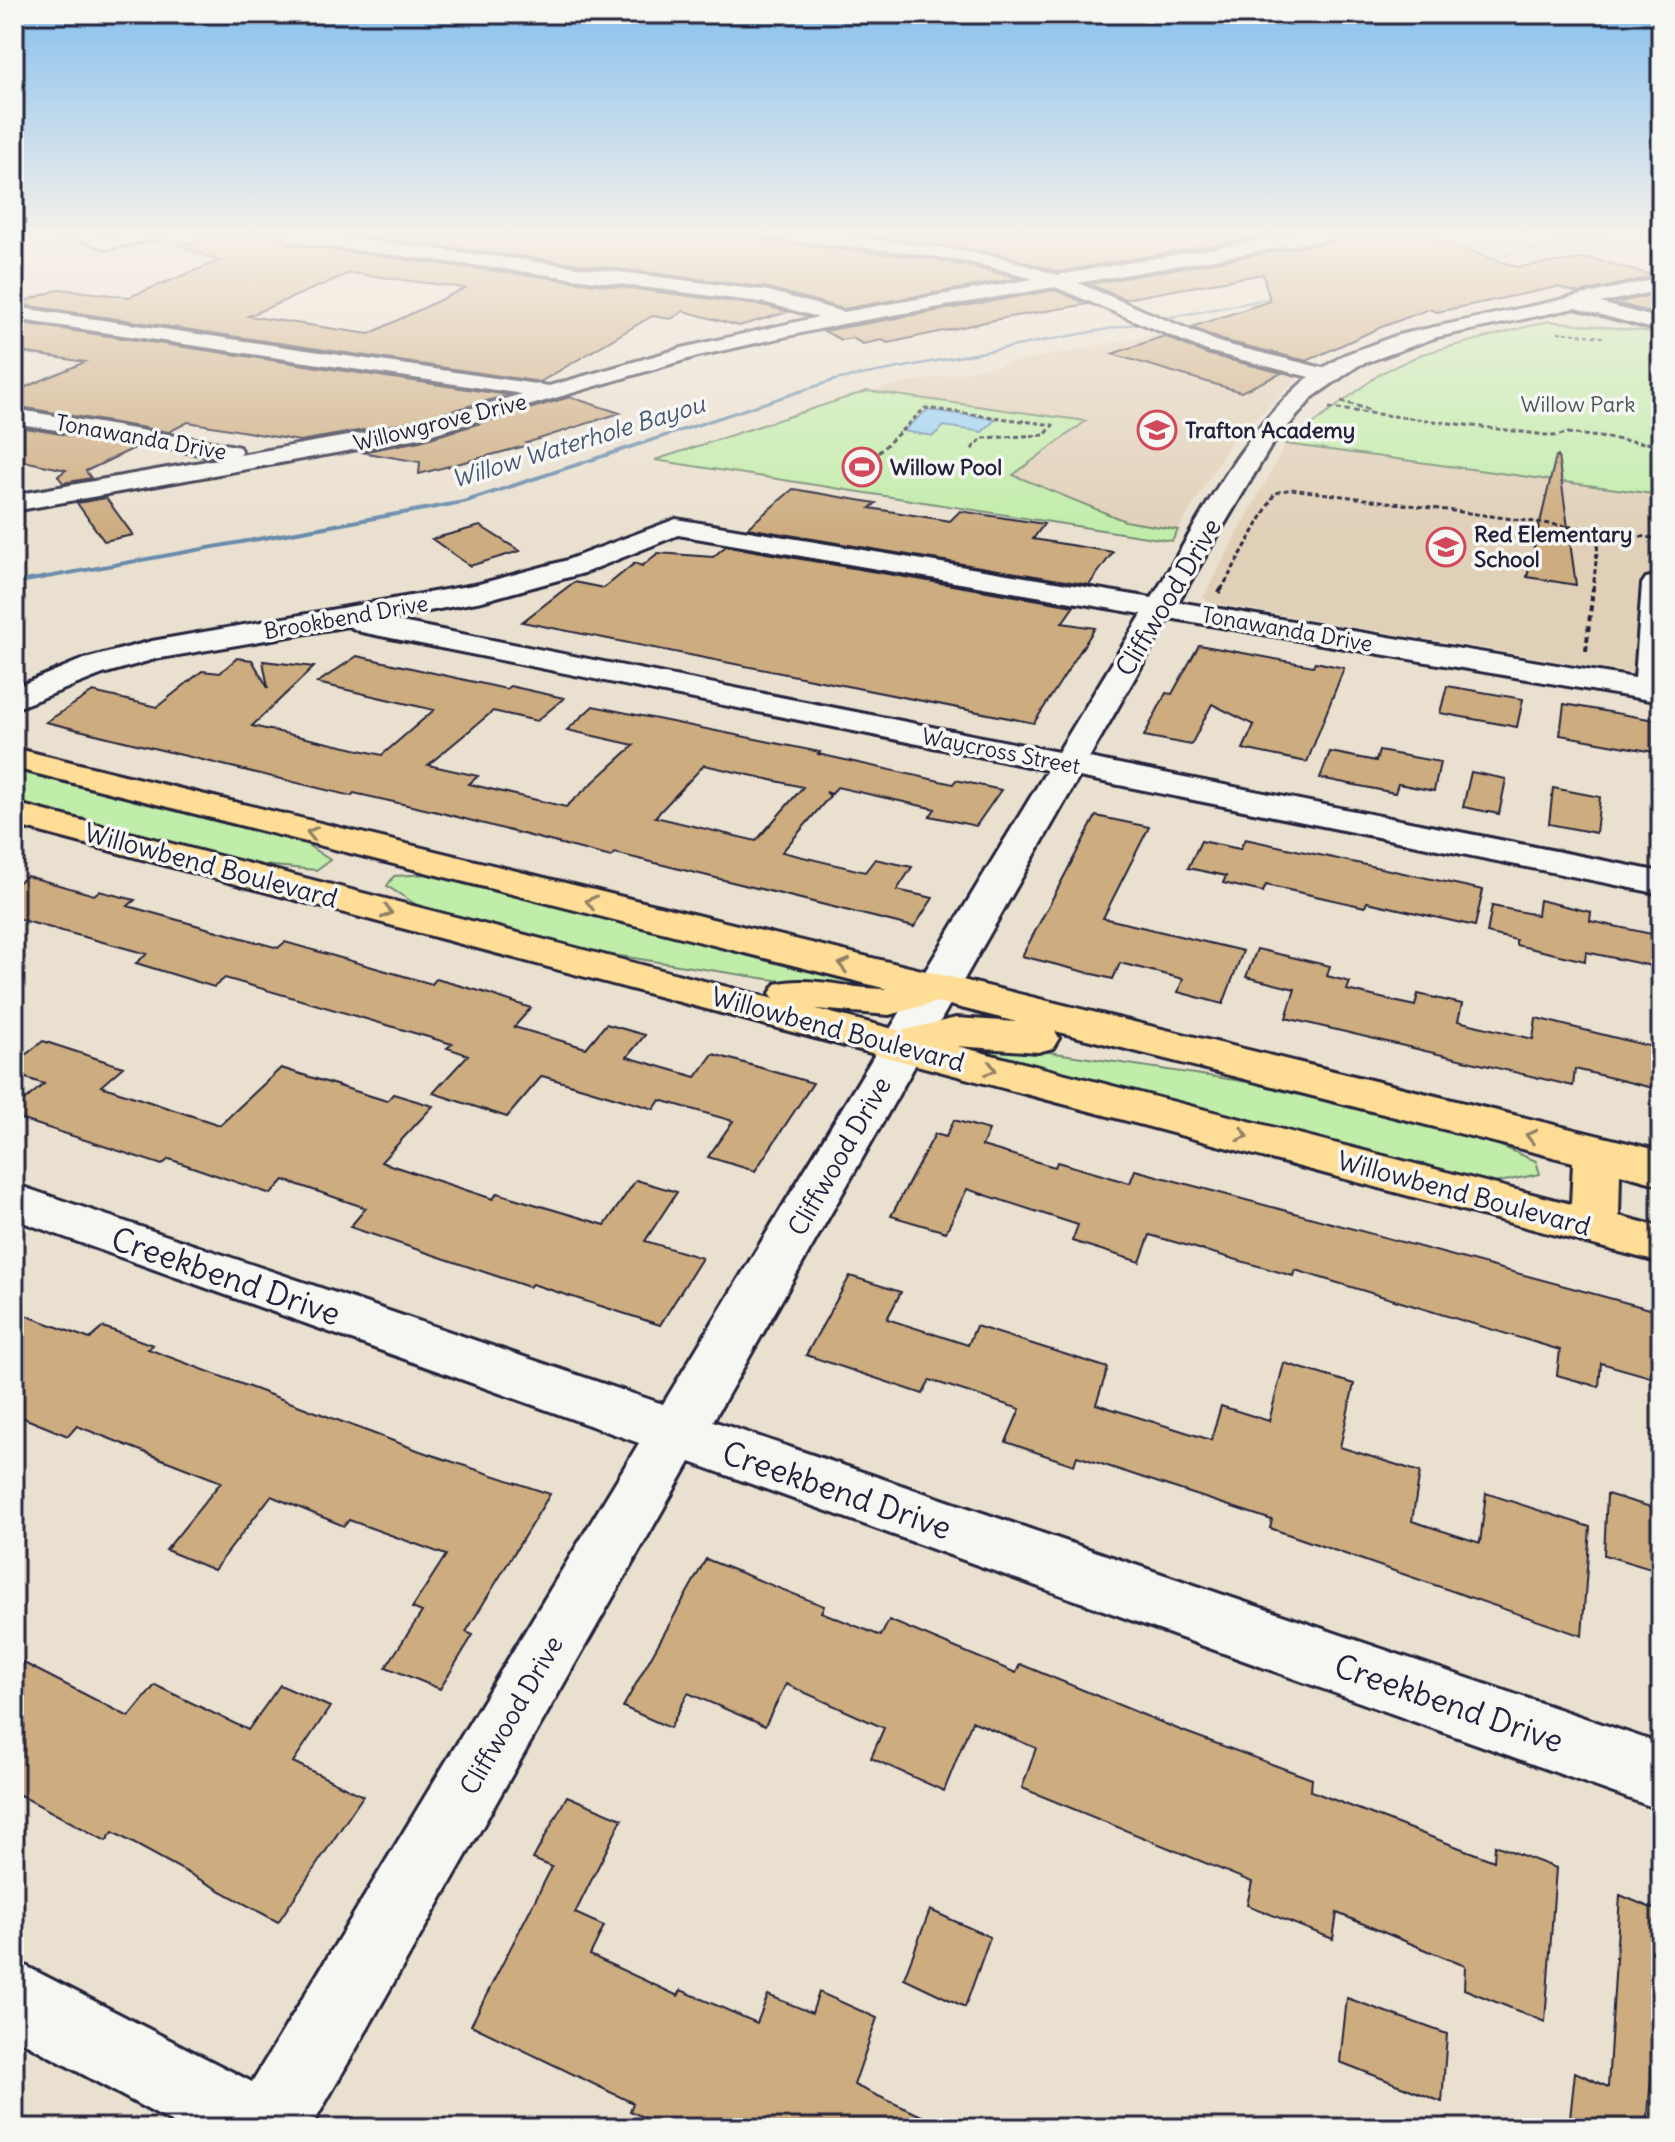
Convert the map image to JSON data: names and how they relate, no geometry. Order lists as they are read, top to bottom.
{
  "streets": {
    "main road": ["Willowbend Boulevard"],
    "street": [
      "Willowgrove Drive",
      "Tonawanda Drive",
      "Cliffwood Drive",
      "Brookbend Drive",
      "Waycross Street",
      "Creekbend Drive"
    ]
  },
  "crossings": [
    ["Willowgrove Drive", "Tonawanda Drive"],
    ["Tonawanda Drive", "Cliffwood Drive"],
    ["Tonawanda Drive", "Brookbend Drive"],
    ["Cliffwood Drive", "Waycross Street"],
    ["Cliffwood Drive", "Willowbend Boulevard"],
    ["Cliffwood Drive", "Creekbend Drive"],
    ["Brookbend Drive", "Waycross Street"]
  ],
  "water": ["Willow Waterhole Bayou"],
  "parks": ["Willow Park"],
  "places": {
    "school or university": ["Trafton Academy", "Red Elementary School"],
    "sports": ["Willow Pool"]
  }
}
